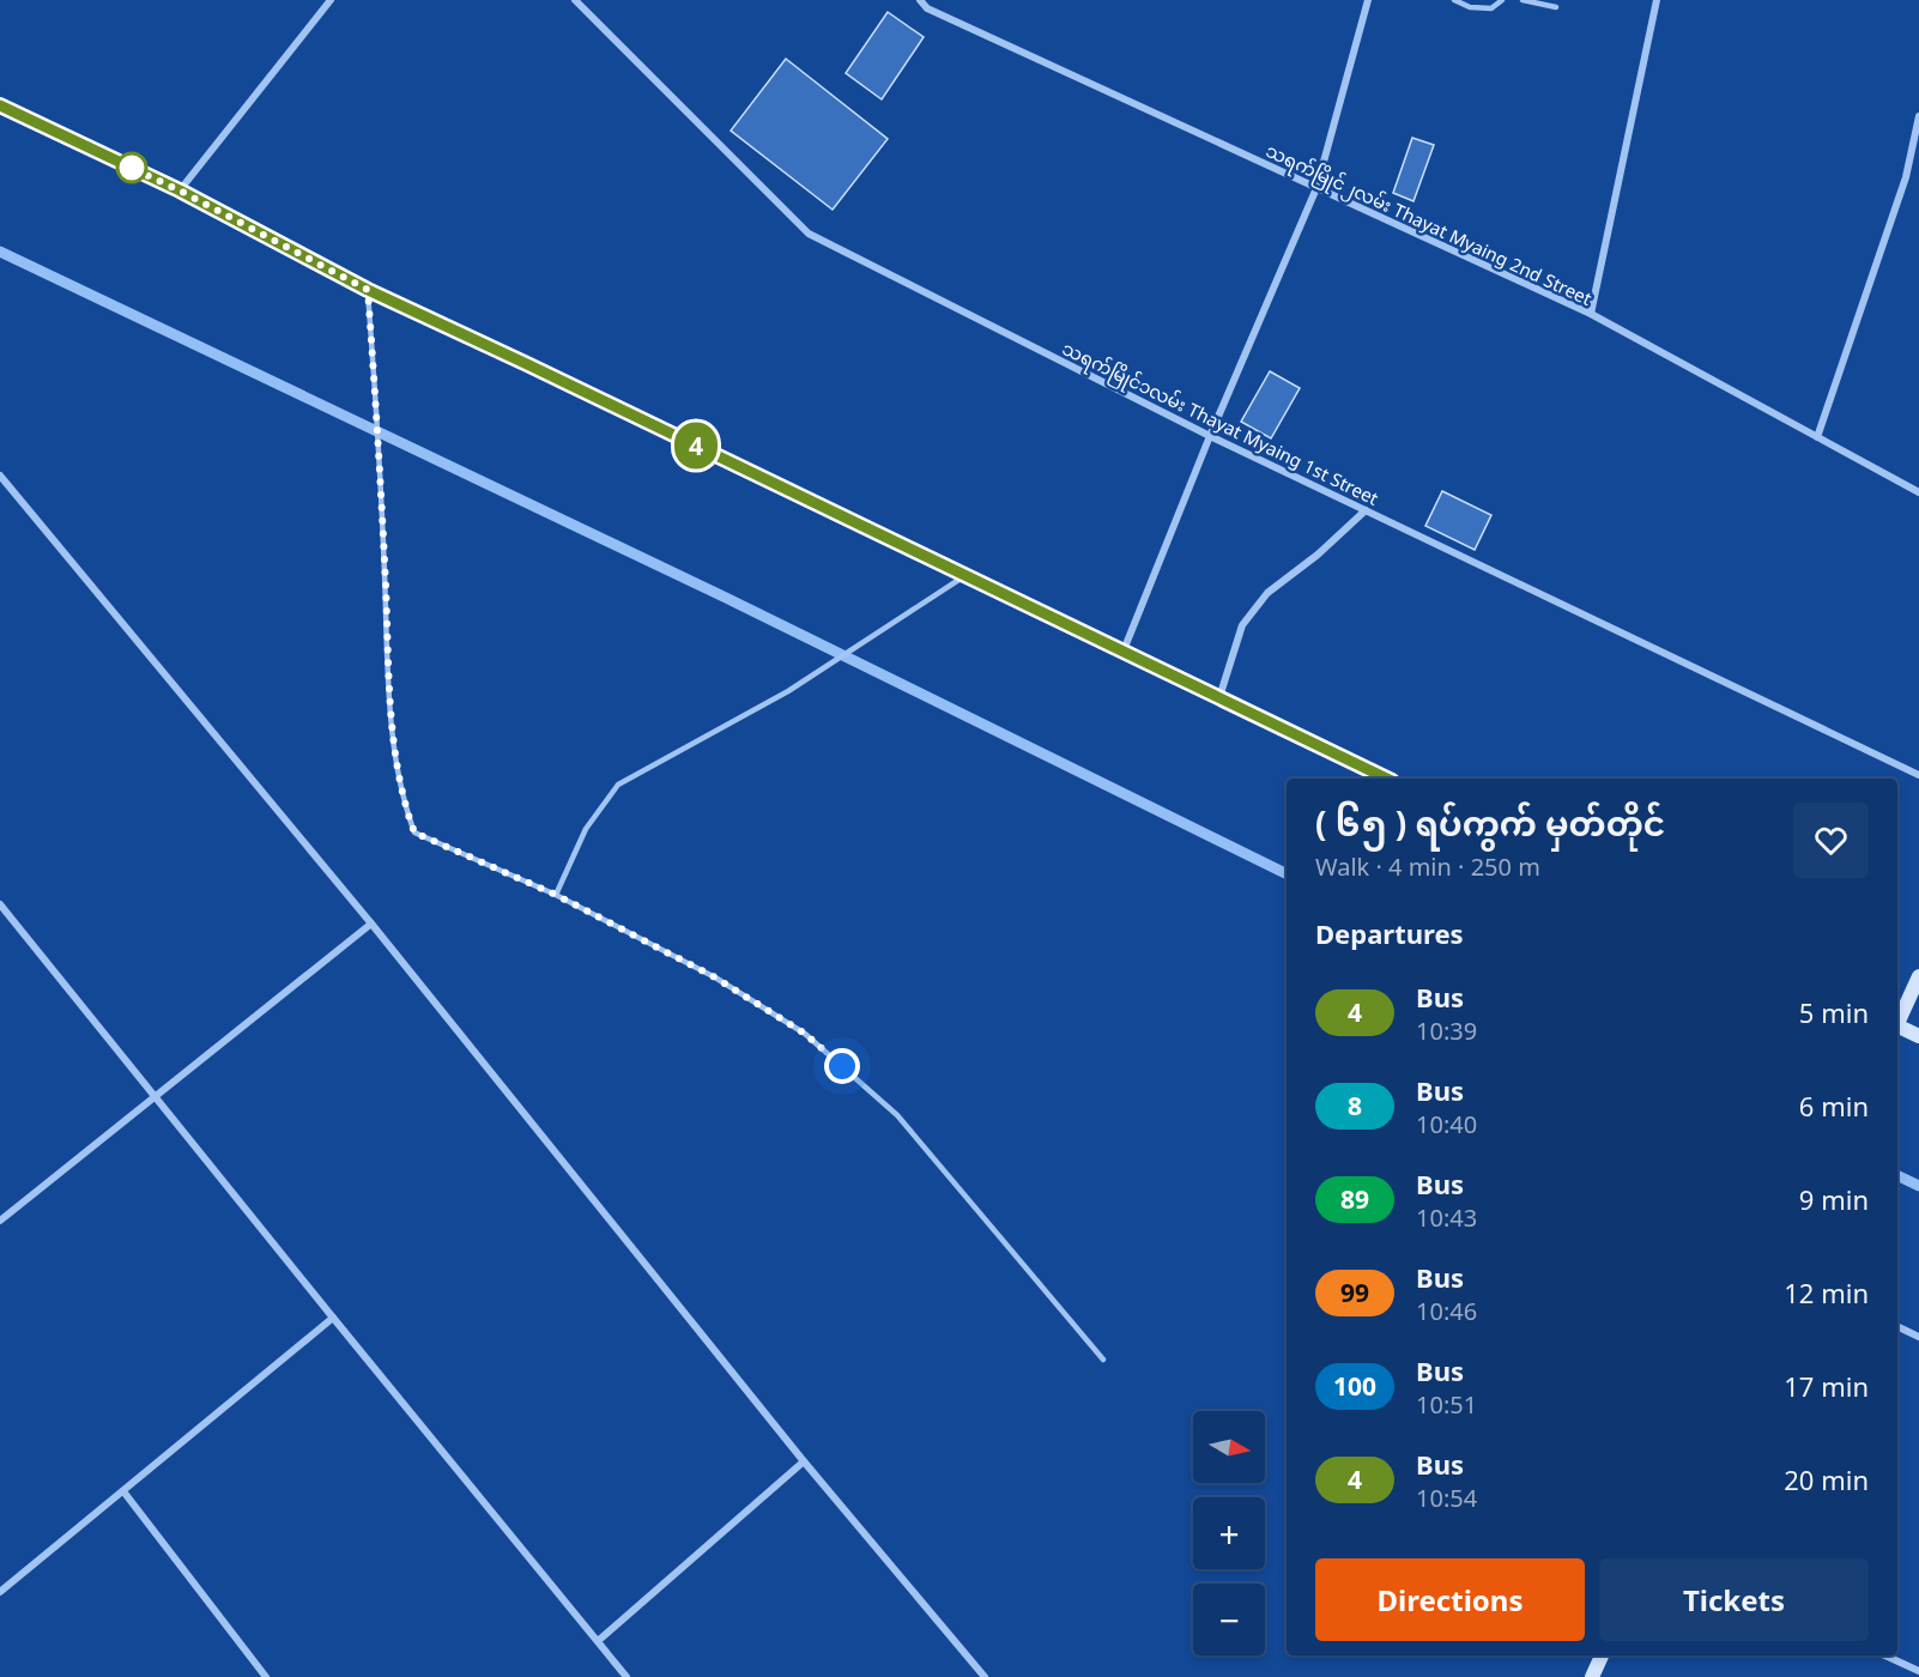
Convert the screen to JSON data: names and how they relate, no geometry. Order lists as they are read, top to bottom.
{
  "streets": {
    "street": ["သရက်မြိုင်၂လမ်း Thayat Myaing 2nd Street", "သရက်မြိုင်၁လမ်း Thayat Myaing 1st Street"]
  },
  "lines": ["bus line 4"],
  "north": "right",
  "page": {
    "on_map": "4",
    "heading": [
      ["( ၆၅ ) ရပ်ကွက် မှတ်တိုင်", "Walk · 4 min · 250 m"],
      "Departures"
    ],
    "list": [
      {
        "mark": "4",
        "name": "Bus",
        "note": "10:39",
        "value": "5 min"
      },
      {
        "mark": "8",
        "name": "Bus",
        "note": "10:40",
        "value": "6 min"
      },
      {
        "mark": "89",
        "name": "Bus",
        "note": "10:43",
        "value": "9 min"
      },
      {
        "mark": "99",
        "name": "Bus",
        "note": "10:46",
        "value": "12 min"
      },
      {
        "mark": "100",
        "name": "Bus",
        "note": "10:51",
        "value": "17 min"
      },
      {
        "mark": "4",
        "name": "Bus",
        "note": "10:54",
        "value": "20 min"
      }
    ],
    "map_buttons": ["+", "−"],
    "buttons": ["Directions", "Tickets"]
  }
}
